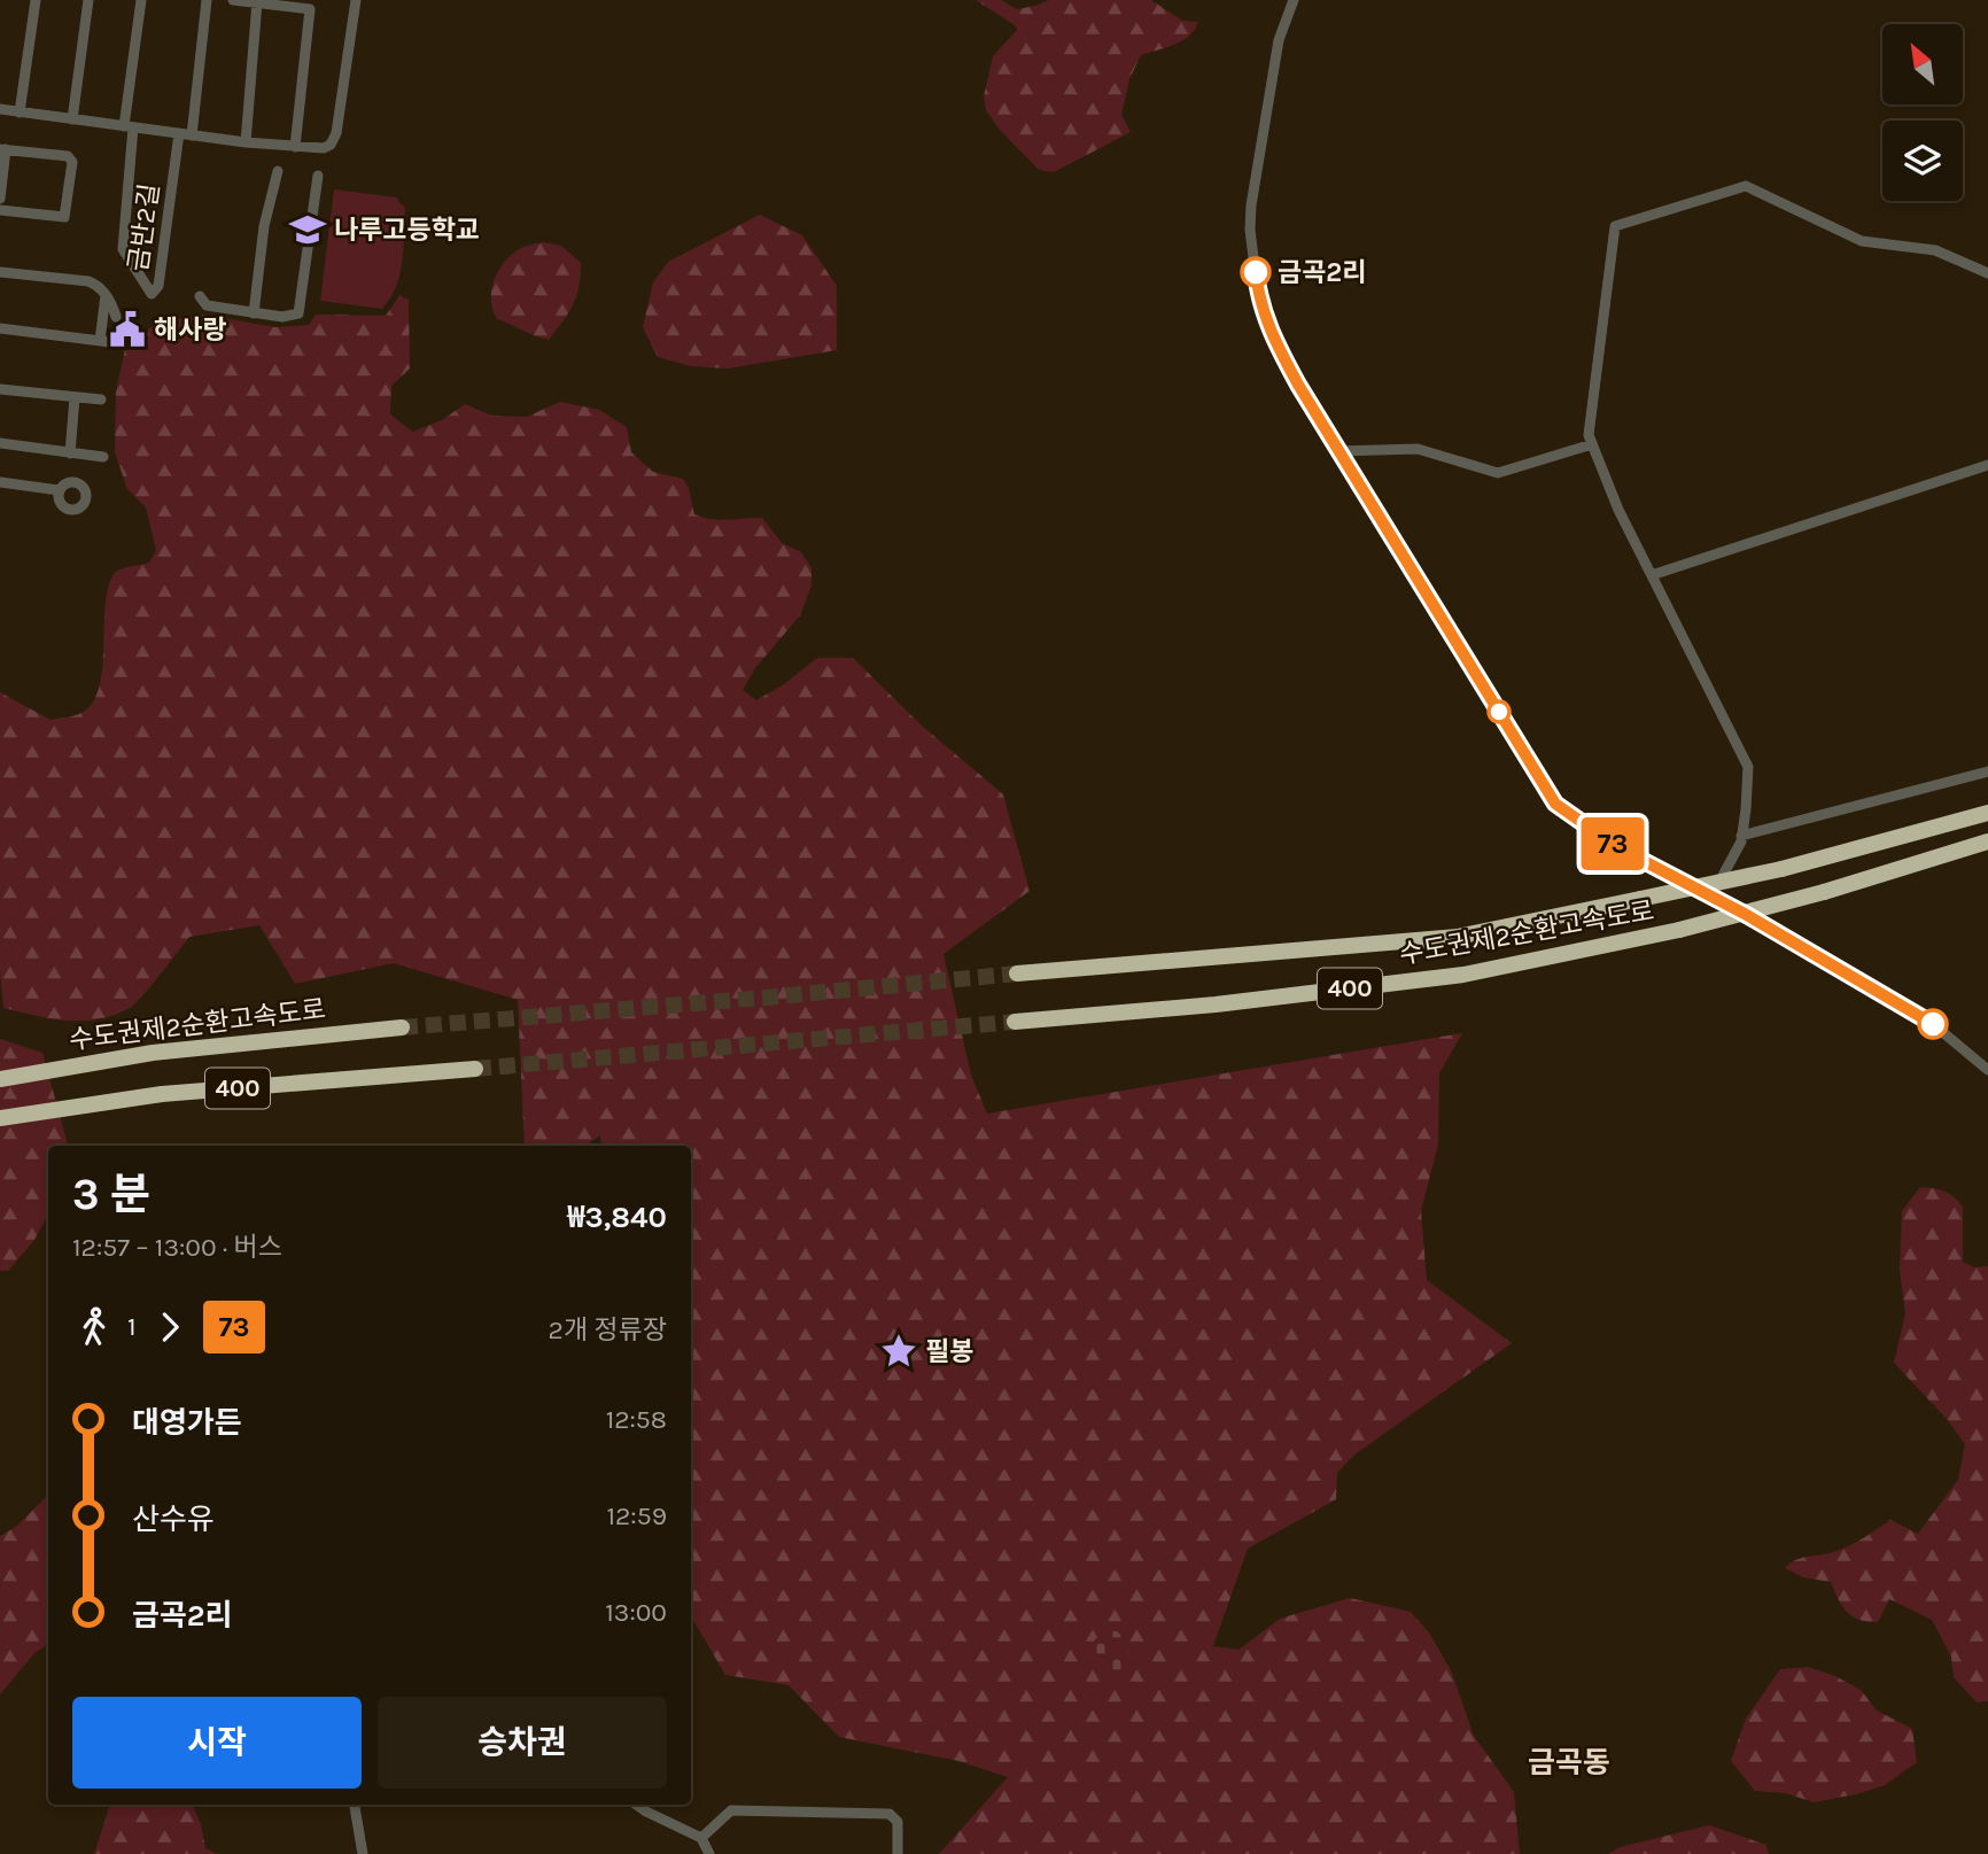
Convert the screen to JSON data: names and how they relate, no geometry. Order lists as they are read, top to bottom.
{
  "streets": {
    "highway": ["수도권제2순환고속도로", "400"],
    "street": ["금반2길"]
  },
  "districts": ["금곡동"],
  "places": {
    "school or university": ["나루고등학교"],
    "other": ["금곡2리"],
    "public building": ["해사랑"],
    "place": ["필봉"]
  },
  "lines": ["bus line 73"],
  "north": "top left",
  "page": {
    "on_map": "73",
    "heading": ["3 분", "12:57 – 13:00 · 버스", "₩3,840"],
    "legs": ["1", "73", "2개 정류장"],
    "list": [
      {
        "name": "대영가든",
        "value": "12:58"
      },
      {
        "name": "산수유",
        "value": "12:59"
      },
      {
        "name": "금곡2리",
        "value": "13:00"
      }
    ],
    "buttons": ["시작", "승차권"]
  }
}
